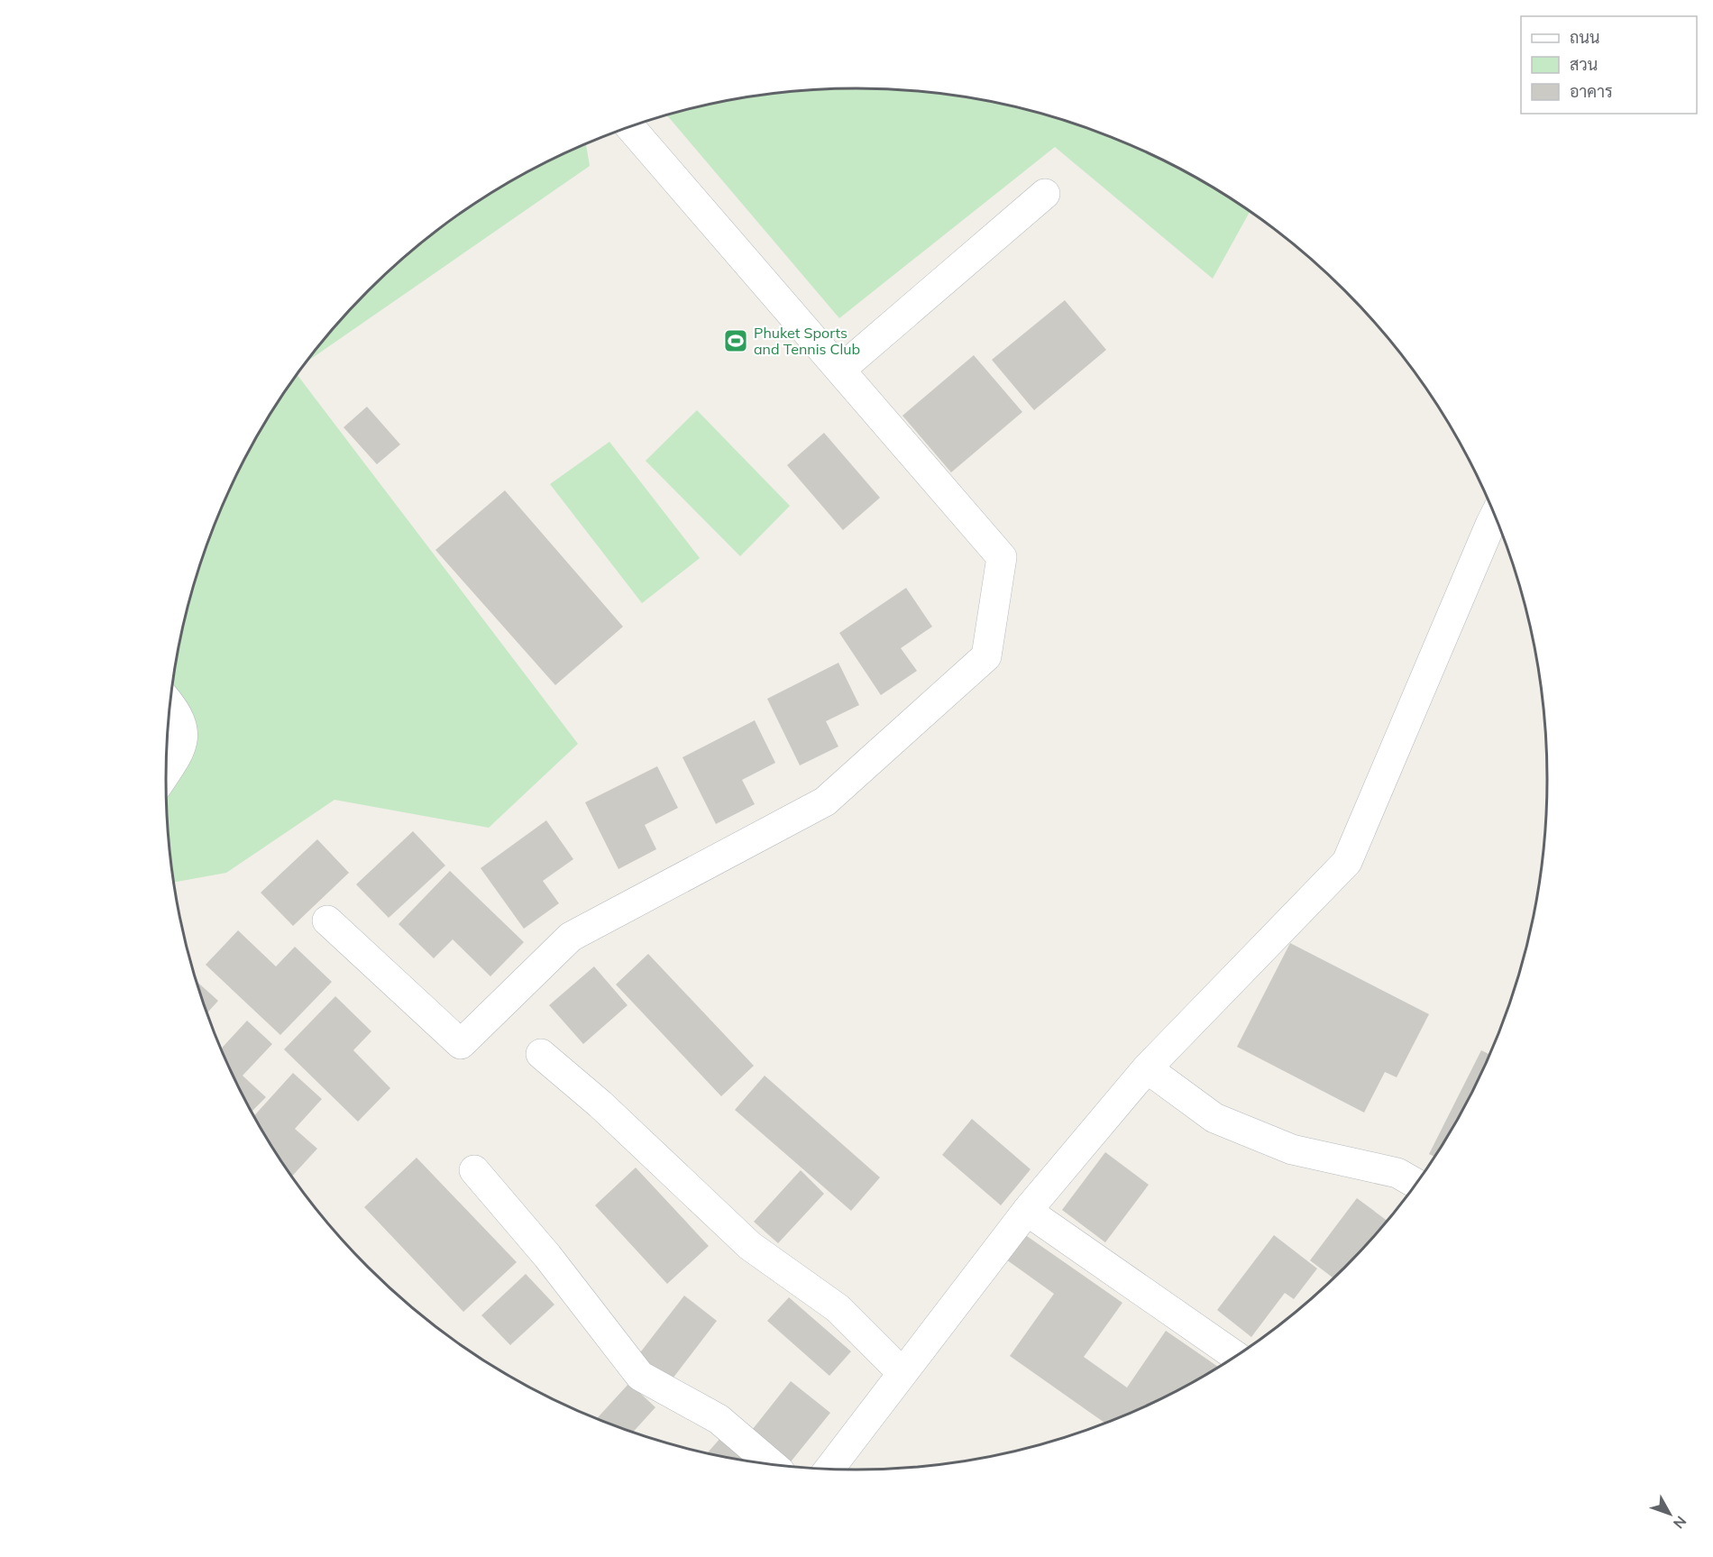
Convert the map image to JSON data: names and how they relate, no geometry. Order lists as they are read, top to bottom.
{
  "places": {
    "sports": ["Phuket Sports and Tennis Club"]
  },
  "legend": ["ถนน", "สวน", "อาคาร"],
  "north": "bottom right"
}
